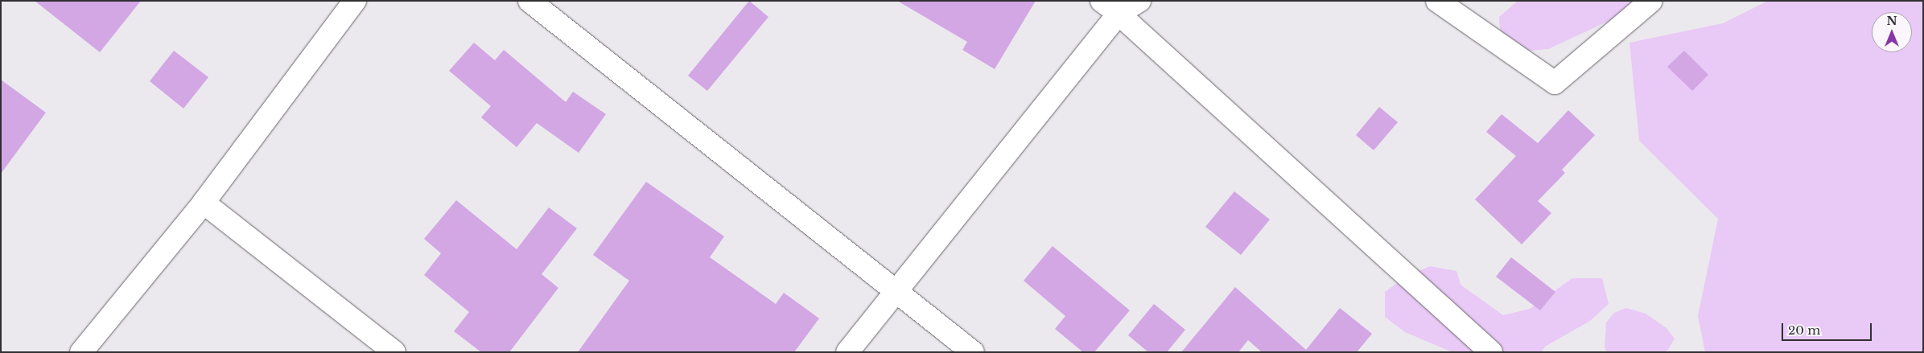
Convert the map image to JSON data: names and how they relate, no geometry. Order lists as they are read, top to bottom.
{
  "scale_bar": "20 m",
  "north": "top"
}
